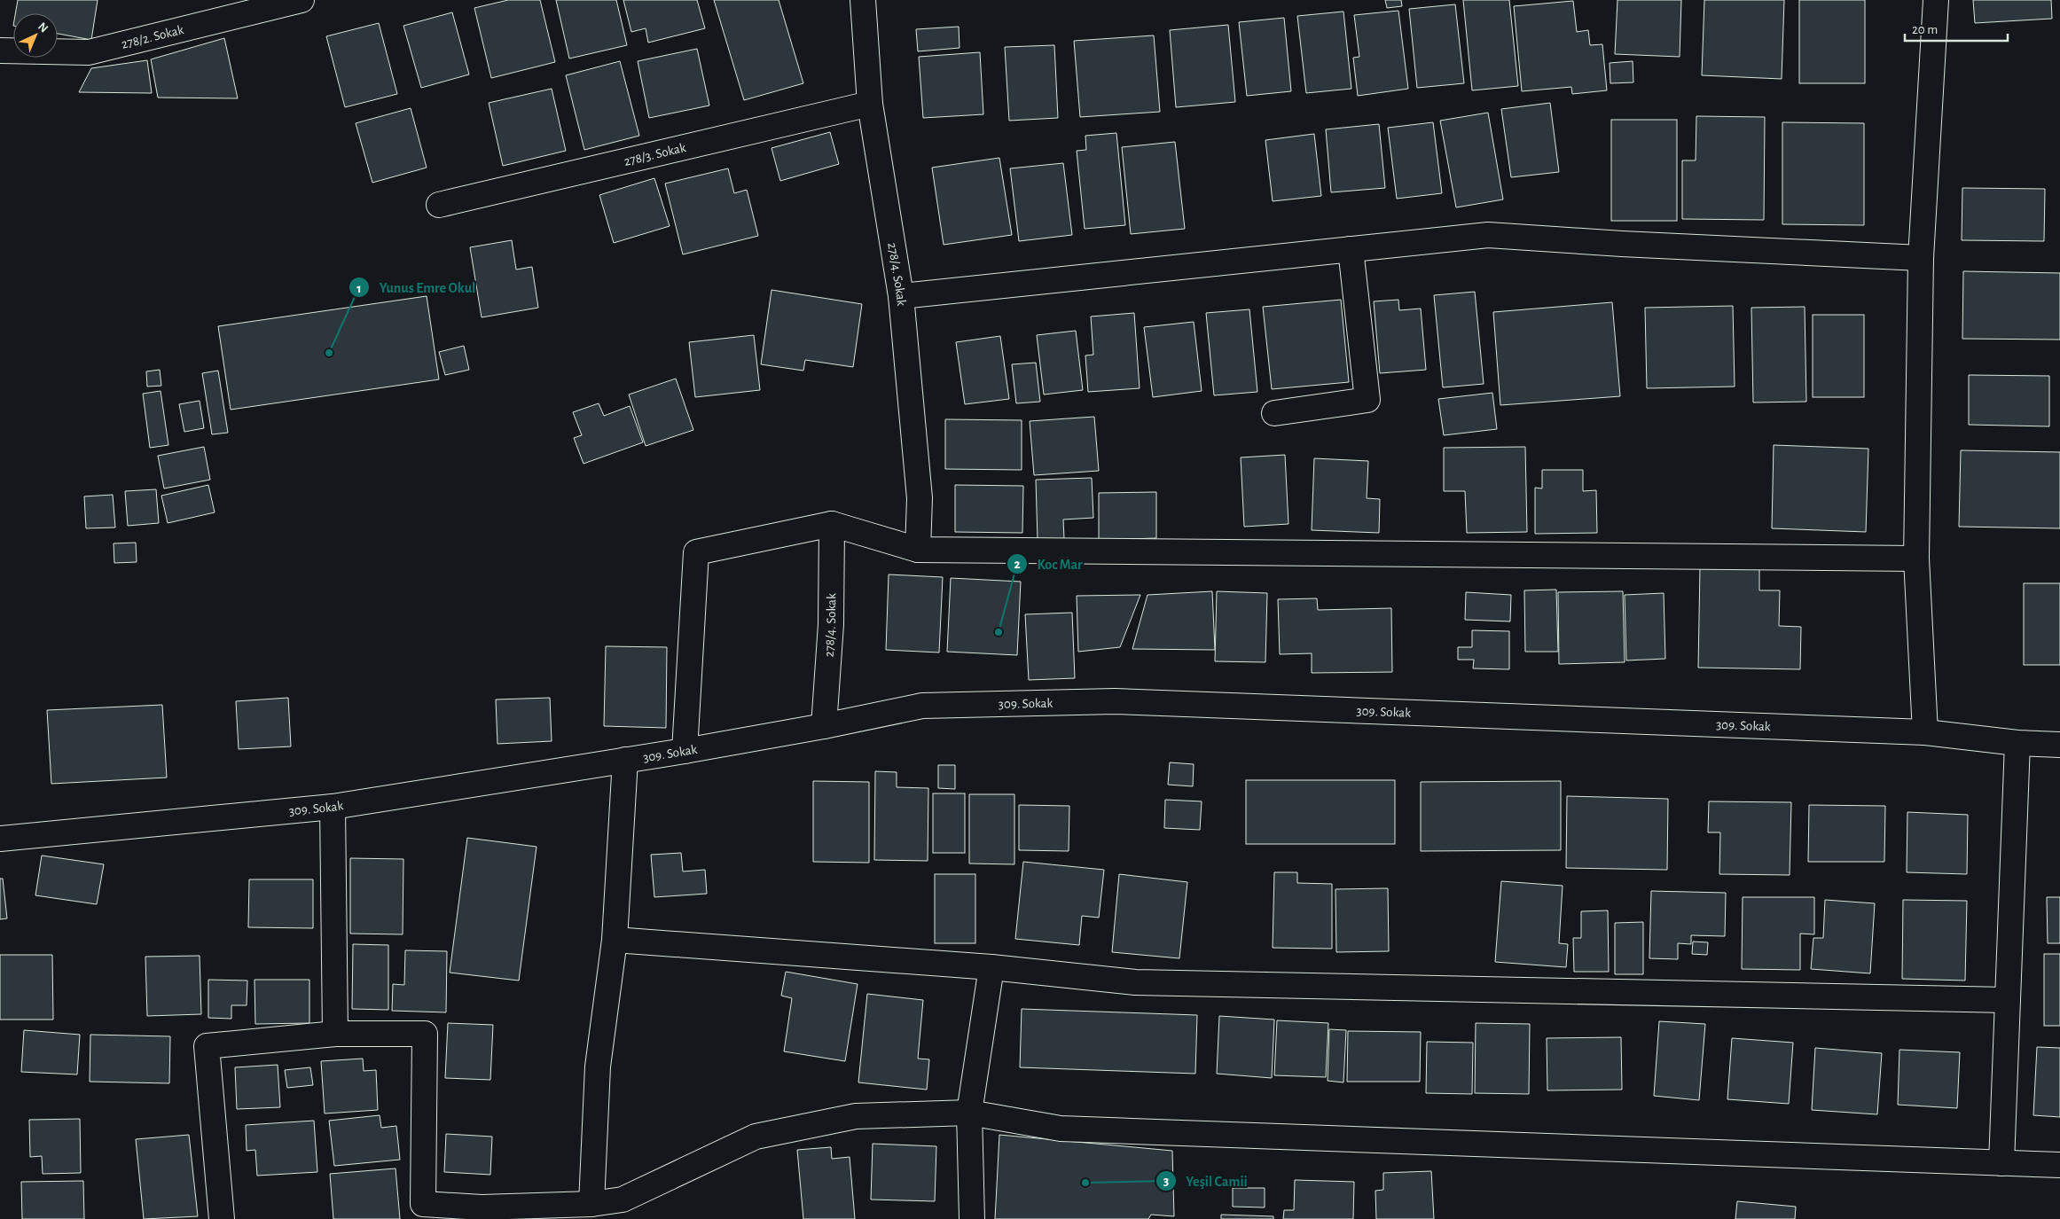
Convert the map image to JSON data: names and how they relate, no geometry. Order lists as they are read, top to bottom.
{
  "streets": {
    "street": [
      "278/2. Sokak",
      "278/3. Sokak",
      "278/4. Sokak",
      "309. Sokak"
    ]
  },
  "crossings": [
    ["278/3. Sokak", "278/4. Sokak"],
    ["278/4. Sokak", "309. Sokak"]
  ],
  "places": ["Yunus Emre Okul", "Koc Mar", "Yeşil Camii"],
  "scale_bar": "20 m",
  "north": "top right"
}
